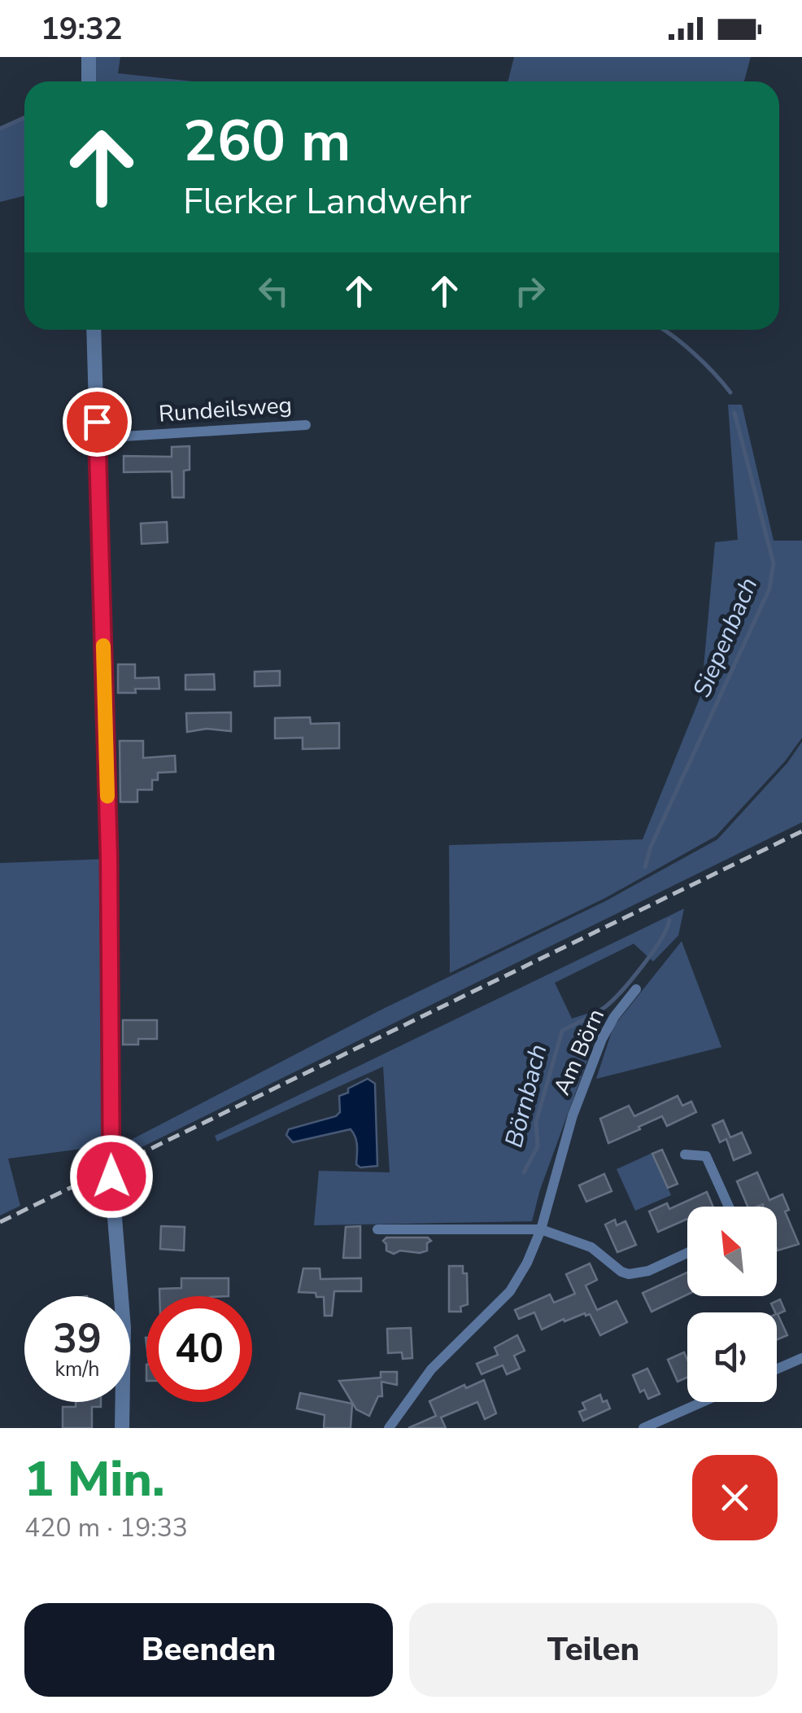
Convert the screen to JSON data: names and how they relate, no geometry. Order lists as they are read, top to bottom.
{
  "streets": {
    "street": ["Rundeilsweg", "Am Börn"]
  },
  "water": ["Siepenbach", "Börnbach"],
  "north": "top left",
  "page": {
    "status": "19:32",
    "turn": ["260 m", "Flerker Landwehr"],
    "speed": "39 km/h",
    "limit": "40",
    "heading": ["1 Min.", "420 m · 19:33"],
    "buttons": ["Beenden", "Teilen"]
  }
}
